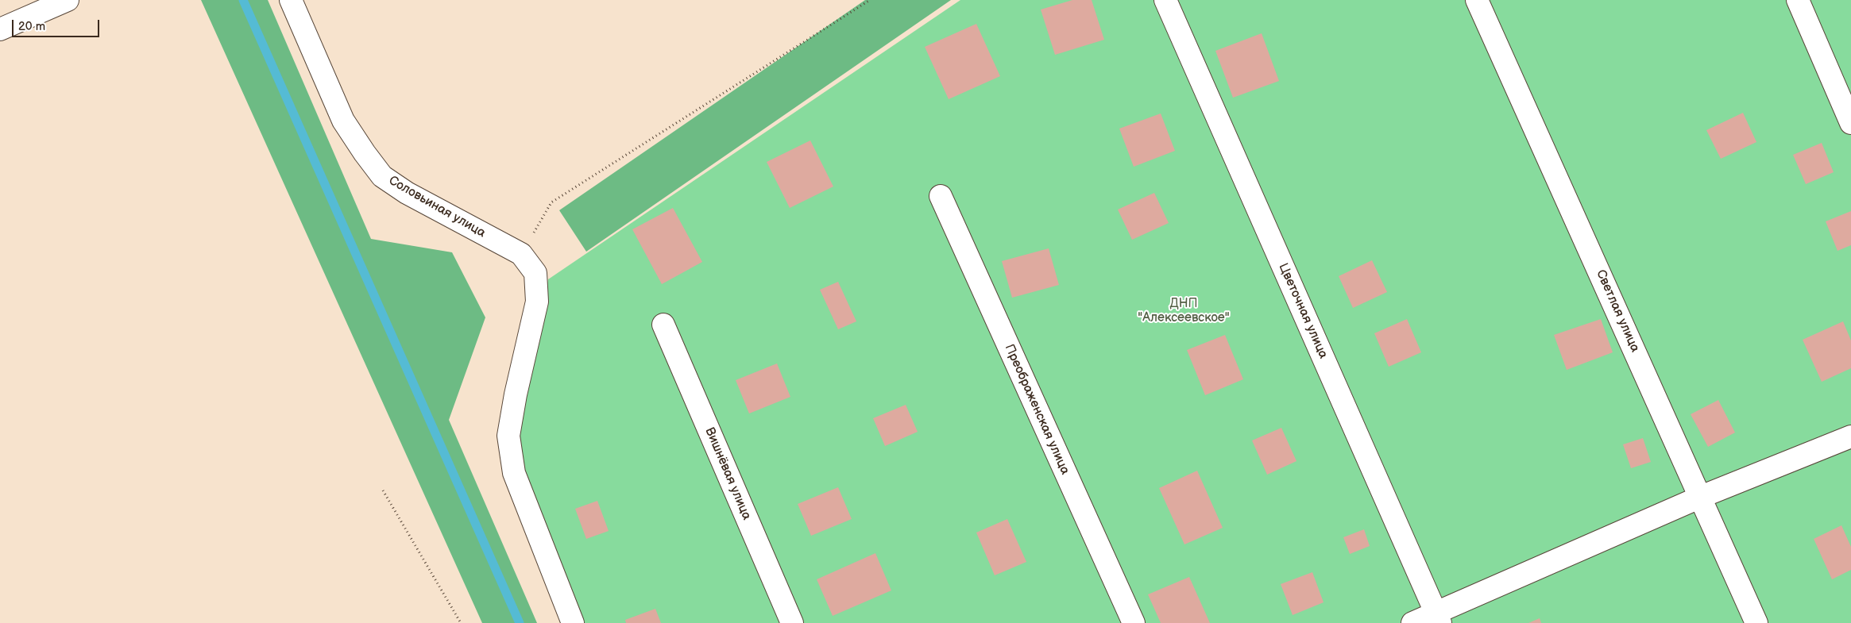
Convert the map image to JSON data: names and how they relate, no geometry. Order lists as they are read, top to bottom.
{
  "streets": {
    "street": [
      "Соловьиная улица",
      "Цветочная улица",
      "Светлая улица",
      "Преображенская улица",
      "Вишнёвая улица"
    ]
  },
  "parks": ["ДНП \"Алексеевское\""],
  "scale_bar": "20 m"
}
